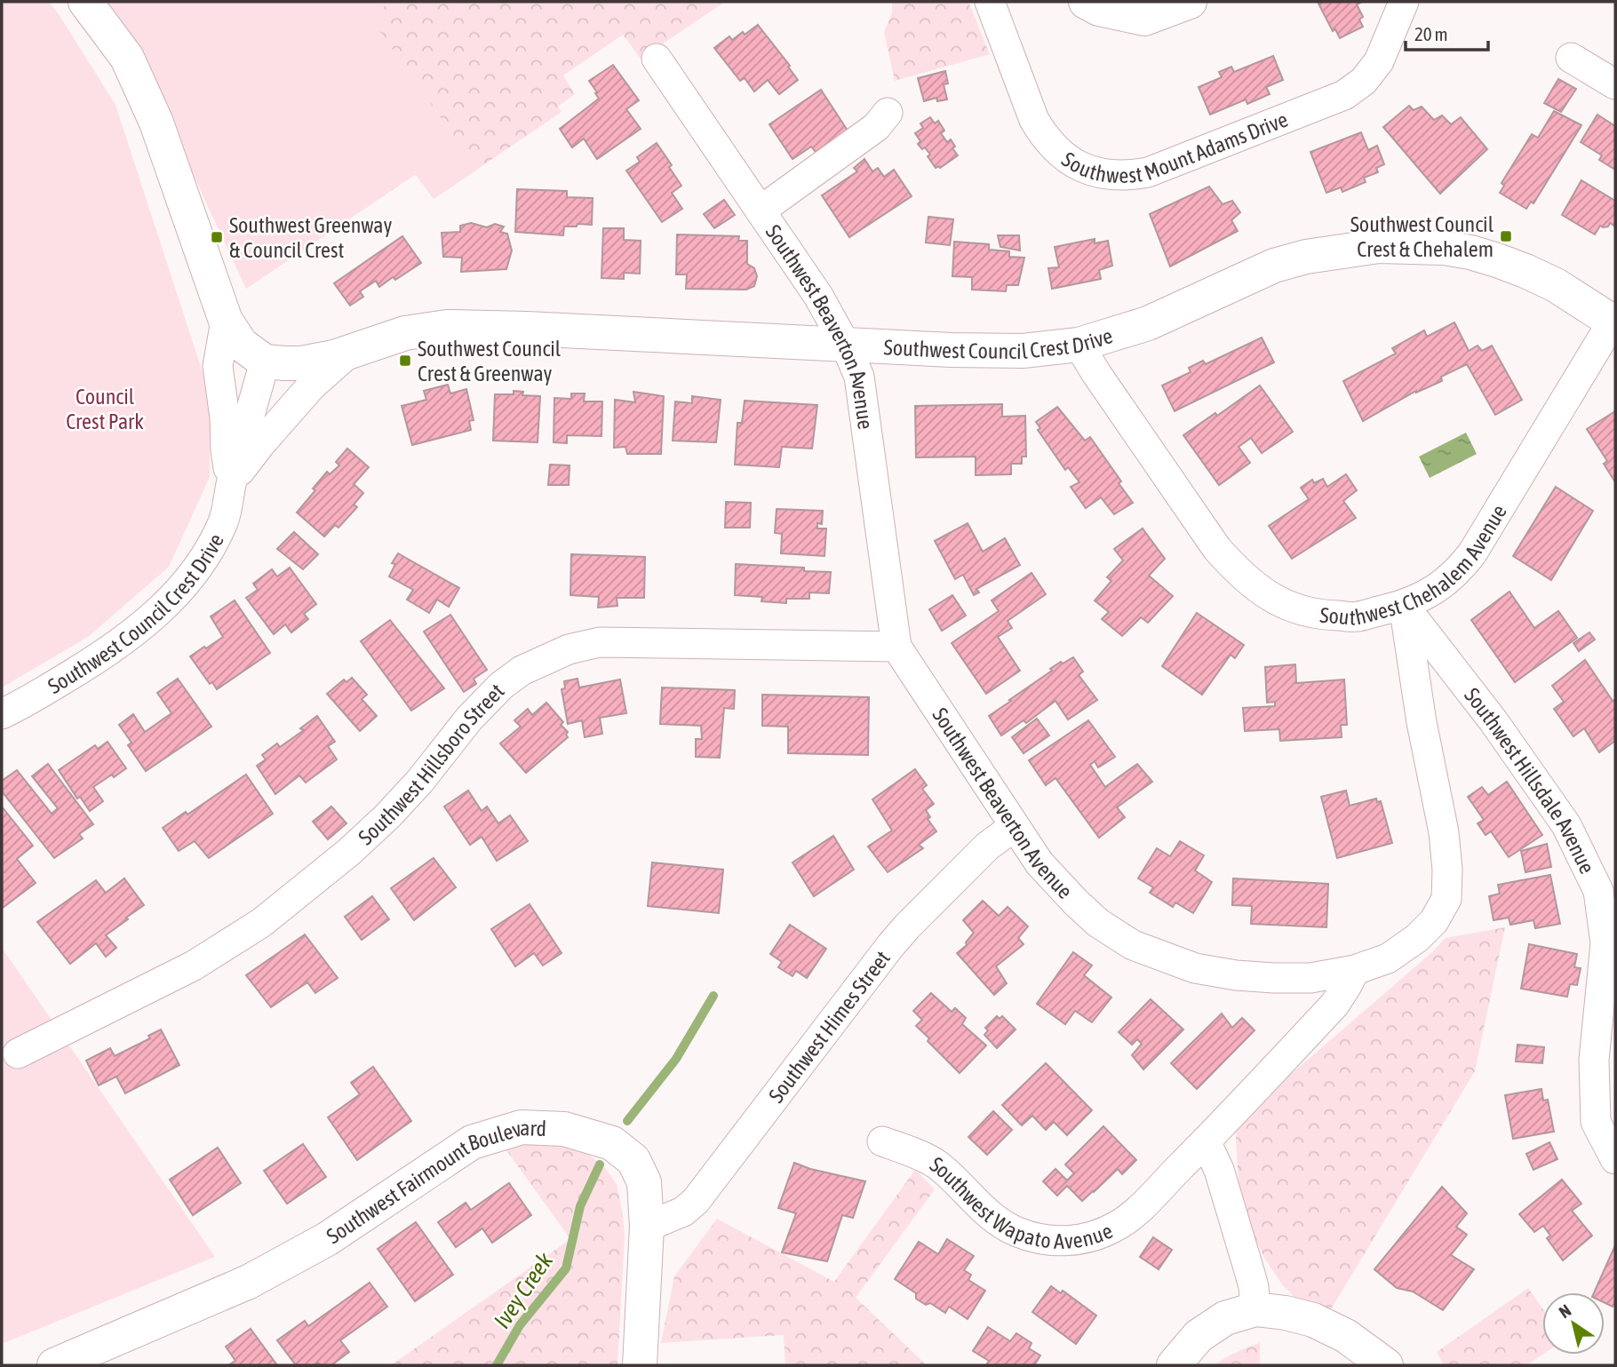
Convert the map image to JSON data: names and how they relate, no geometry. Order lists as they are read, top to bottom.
{
  "streets": {
    "street": [
      "Southwest Mount Adams Drive",
      "Southwest Beaverton Avenue",
      "Southwest Council Crest Drive",
      "Southwest Chehalem Avenue",
      "Southwest Hillsboro Street",
      "Southwest Hillsdale Avenue",
      "Southwest Himes Street",
      "Southwest Fairmount Boulevard",
      "Southwest Wapato Avenue"
    ]
  },
  "crossings": [
    ["Southwest Beaverton Avenue", "Southwest Council Crest Drive"],
    ["Southwest Beaverton Avenue", "Southwest Chehalem Avenue"],
    ["Southwest Beaverton Avenue", "Southwest Hillsboro Street"],
    ["Southwest Beaverton Avenue", "Southwest Hillsdale Avenue"],
    ["Southwest Beaverton Avenue", "Southwest Himes Street"],
    ["Southwest Beaverton Avenue", "Southwest Wapato Avenue"],
    ["Southwest Council Crest Drive", "Southwest Chehalem Avenue"],
    ["Southwest Chehalem Avenue", "Southwest Hillsdale Avenue"],
    ["Southwest Himes Street", "Southwest Fairmount Boulevard"]
  ],
  "water": ["Ivey Creek"],
  "parks": ["Council Crest Park"],
  "places": {
    "transit": ["Southwest Council Crest & Chehalem", "Southwest Greenway & Council Crest", "Southwest Council Crest & Greenway"]
  },
  "scale_bar": "20 m",
  "north": "top left"
}
